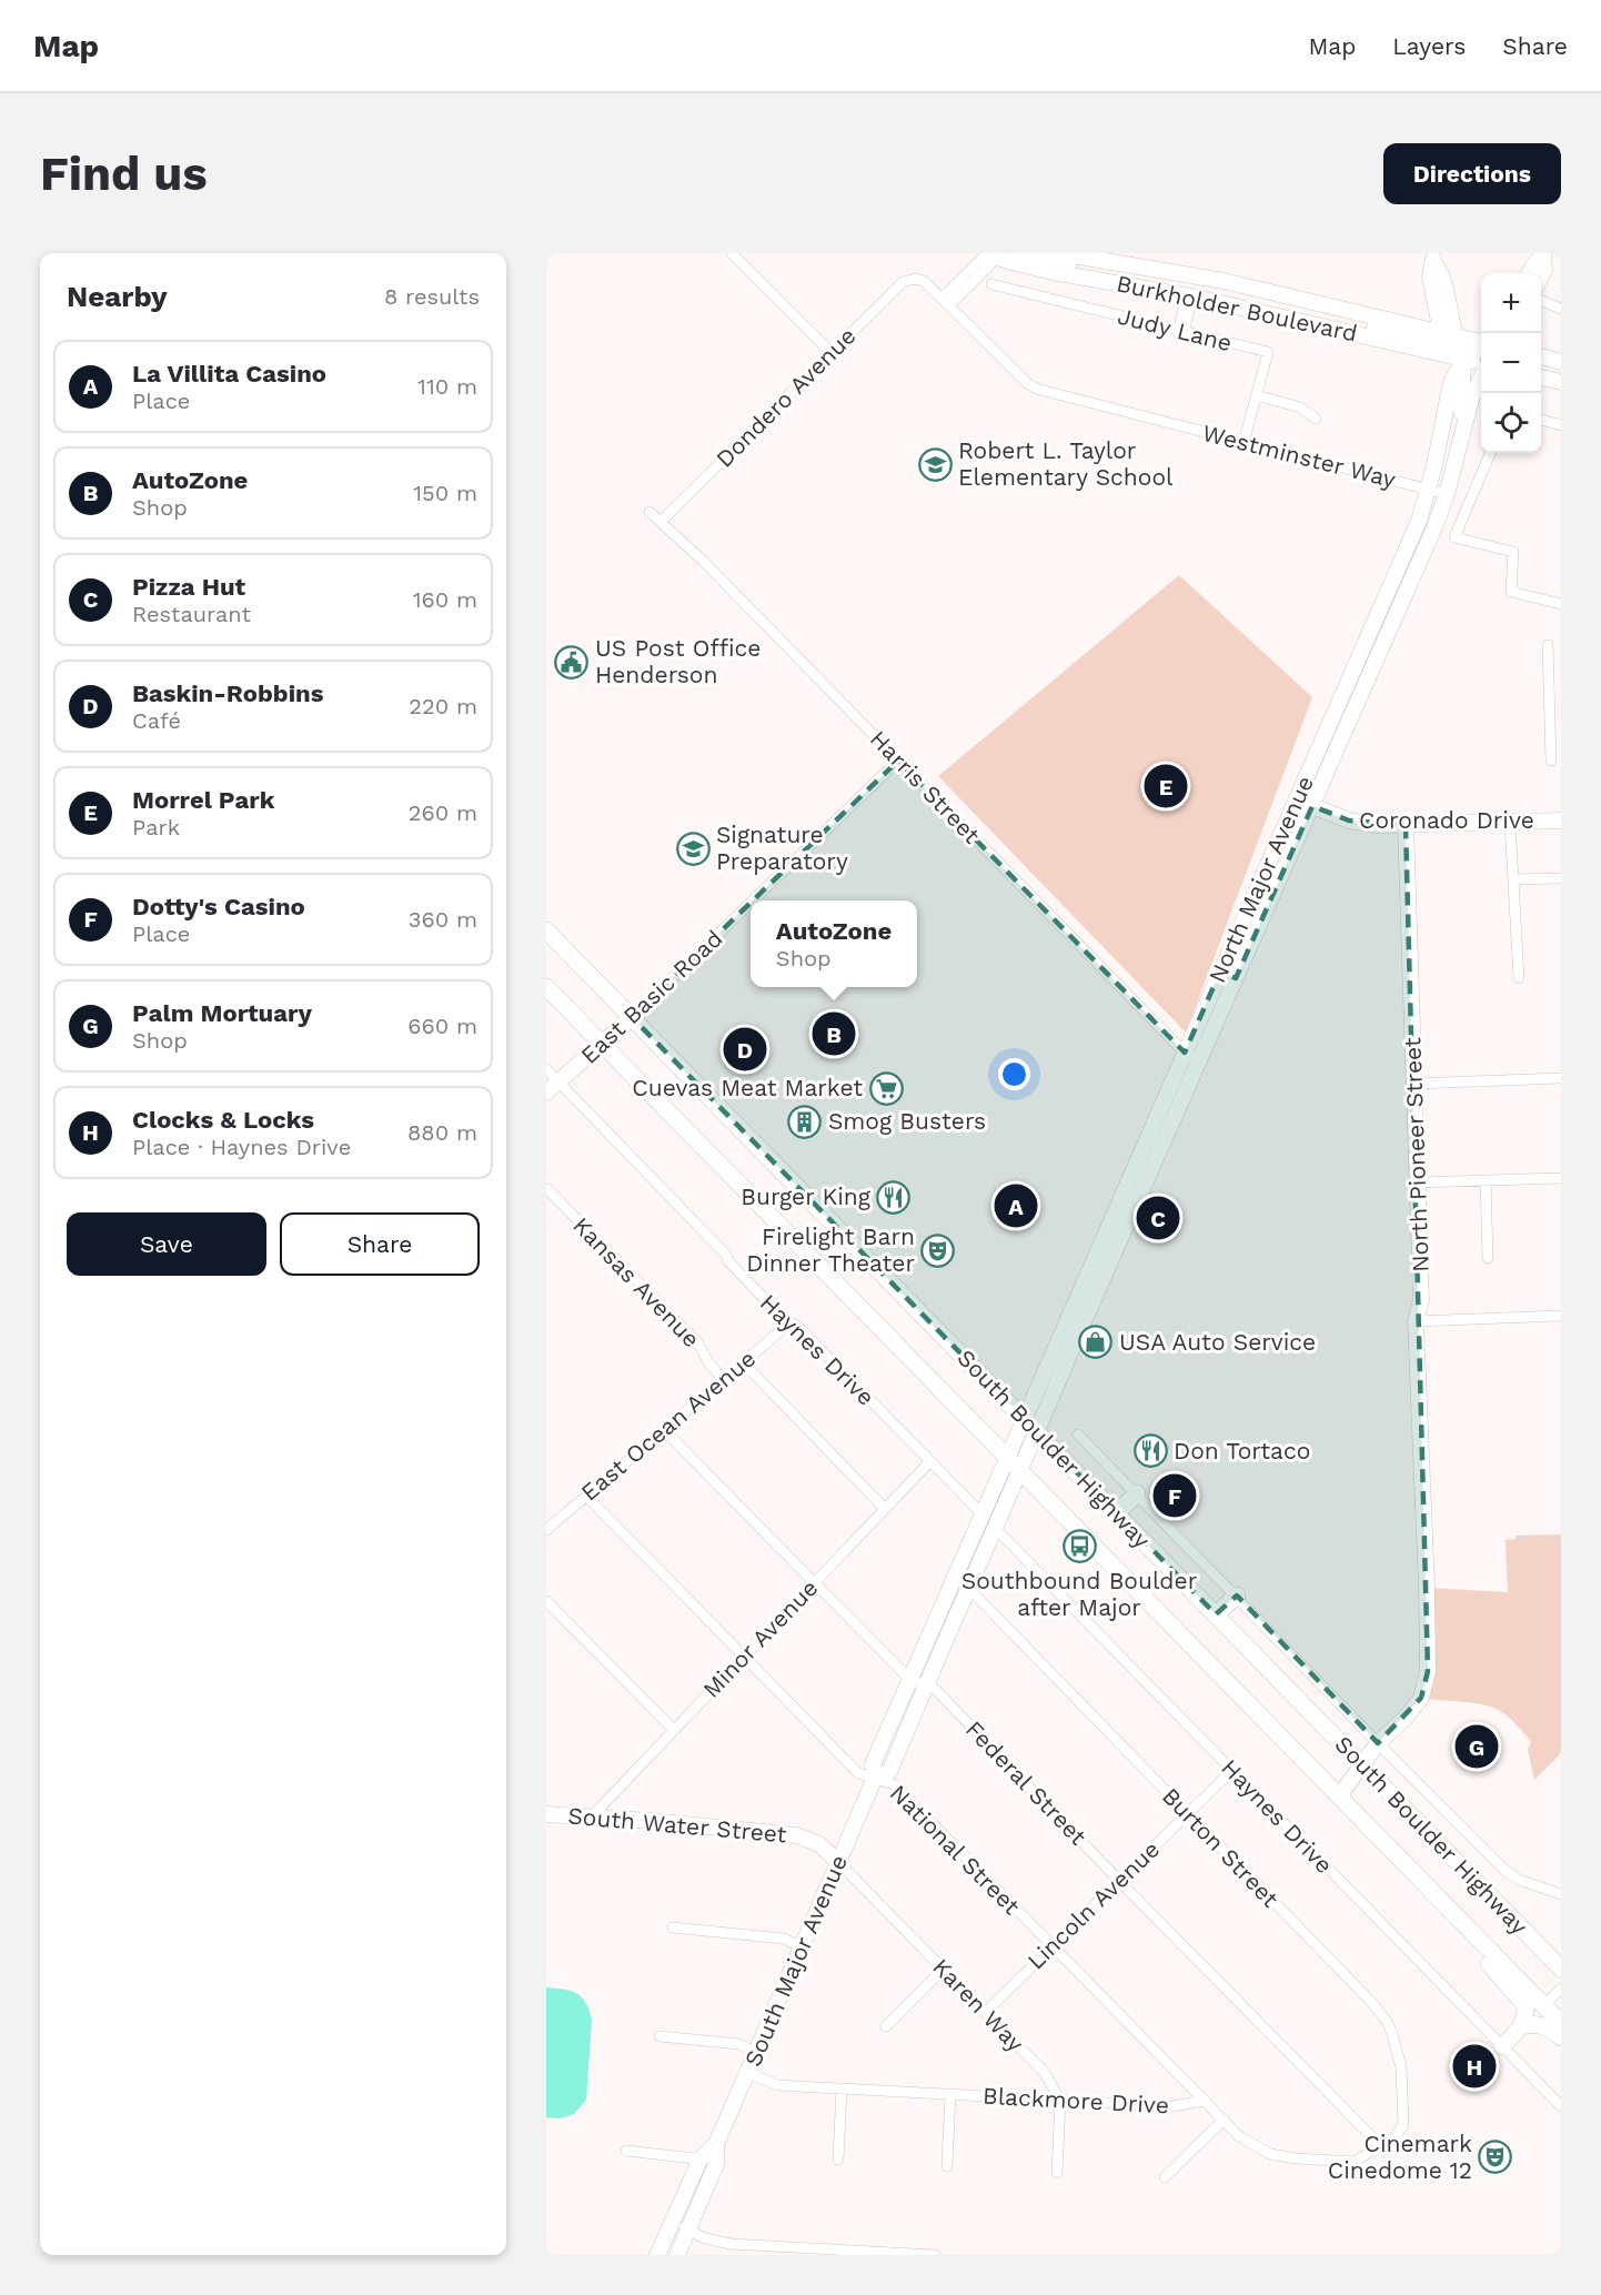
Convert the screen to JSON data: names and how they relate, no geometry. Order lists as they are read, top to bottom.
{
  "streets": {
    "main road": ["South Boulder Highway"],
    "street": [
      "Burkholder Boulevard",
      "Judy Lane",
      "Dondero Avenue",
      "Westminster Way",
      "Harris Street",
      "Coronado Drive",
      "North Major Avenue",
      "East Basic Road",
      "North Pioneer Street",
      "Kansas Avenue",
      "Haynes Drive",
      "East Ocean Avenue",
      "Minor Avenue",
      "Federal Street",
      "South Water Street",
      "Burton Street",
      "National Street",
      "Lincoln Avenue",
      "South Major Avenue",
      "Karen Way",
      "Blackmore Drive"
    ]
  },
  "crossings": [
    ["Burkholder Boulevard", "North Major Avenue"],
    ["Judy Lane", "Westminster Way"],
    ["Dondero Avenue", "Westminster Way"],
    ["Dondero Avenue", "Harris Street"],
    ["Westminster Way", "North Major Avenue"],
    ["Harris Street", "North Major Avenue"],
    ["Harris Street", "East Basic Road"],
    ["Coronado Drive", "North Major Avenue"],
    ["Coronado Drive", "North Pioneer Street"],
    ["North Major Avenue", "South Boulder Highway"],
    ["North Major Avenue", "South Major Avenue"],
    ["East Basic Road", "Haynes Drive"],
    ["East Basic Road", "South Boulder Highway"],
    ["North Pioneer Street", "South Boulder Highway"],
    ["Kansas Avenue", "East Ocean Avenue"],
    ["Haynes Drive", "East Ocean Avenue"],
    ["Haynes Drive", "Minor Avenue"],
    ["Haynes Drive", "Lincoln Avenue"],
    ["Haynes Drive", "South Major Avenue"],
    ["East Ocean Avenue", "Federal Street"],
    ["East Ocean Avenue", "National Street"],
    ["South Boulder Highway", "South Major Avenue"],
    ["Minor Avenue", "Federal Street"],
    ["Minor Avenue", "South Water Street"],
    ["Minor Avenue", "National Street"],
    ["Federal Street", "Burton Street"],
    ["Federal Street", "Lincoln Avenue"],
    ["Federal Street", "South Major Avenue"],
    ["South Water Street", "South Major Avenue"],
    ["South Water Street", "Karen Way"],
    ["Burton Street", "Lincoln Avenue"],
    ["Burton Street", "South Major Avenue"],
    ["National Street", "Lincoln Avenue"],
    ["National Street", "South Major Avenue"],
    ["National Street", "Blackmore Drive"],
    ["Lincoln Avenue", "Karen Way"],
    ["South Major Avenue", "Karen Way"],
    ["South Major Avenue", "Blackmore Drive"],
    ["Karen Way", "Blackmore Drive"]
  ],
  "places": {
    "school or university": ["Robert L. Taylor Elementary School", "Signature Preparatory"],
    "public building": ["US Post Office Henderson"],
    "supermarket": ["Cuevas Meat Market"],
    "building": ["Smog Busters"],
    "restaurant": ["Burger King", "Don Tortaco"],
    "theatre": ["Firelight Barn Dinner Theater", "Cinemark Cinedome 12"],
    "shop": ["USA Auto Service"],
    "bus stop": ["Southbound Boulder after Major"]
  },
  "page": {
    "header": "Map",
    "nav": ["Map", "Layers", "Share"],
    "buttons": [
      "Directions",
      ["Save", "Share"]
    ],
    "title": "Find us",
    "heading": ["Nearby", "8 results"],
    "map_buttons": ["+", "−"],
    "list": [
      {
        "mark": "A",
        "name": "La Villita Casino",
        "note": "Place",
        "value": "110 m"
      },
      {
        "mark": "B",
        "name": "AutoZone",
        "note": "Shop",
        "value": "150 m"
      },
      {
        "mark": "C",
        "name": "Pizza Hut",
        "note": "Restaurant",
        "value": "160 m"
      },
      {
        "mark": "D",
        "name": "Baskin-Robbins",
        "note": "Café",
        "value": "220 m"
      },
      {
        "mark": "E",
        "name": "Morrel Park",
        "note": "Park",
        "value": "260 m"
      },
      {
        "mark": "F",
        "name": "Dotty's Casino",
        "note": "Place",
        "value": "360 m"
      },
      {
        "mark": "G",
        "name": "Palm Mortuary",
        "note": "Shop",
        "value": "660 m"
      },
      {
        "mark": "H",
        "name": "Clocks & Locks",
        "note": "Place · Haynes Drive",
        "value": "880 m"
      }
    ],
    "pins": [
      "E",
      "B",
      "D",
      "A",
      "C",
      "F",
      "G",
      "H"
    ],
    "popup": ["AutoZone", "Shop"]
  }
}
